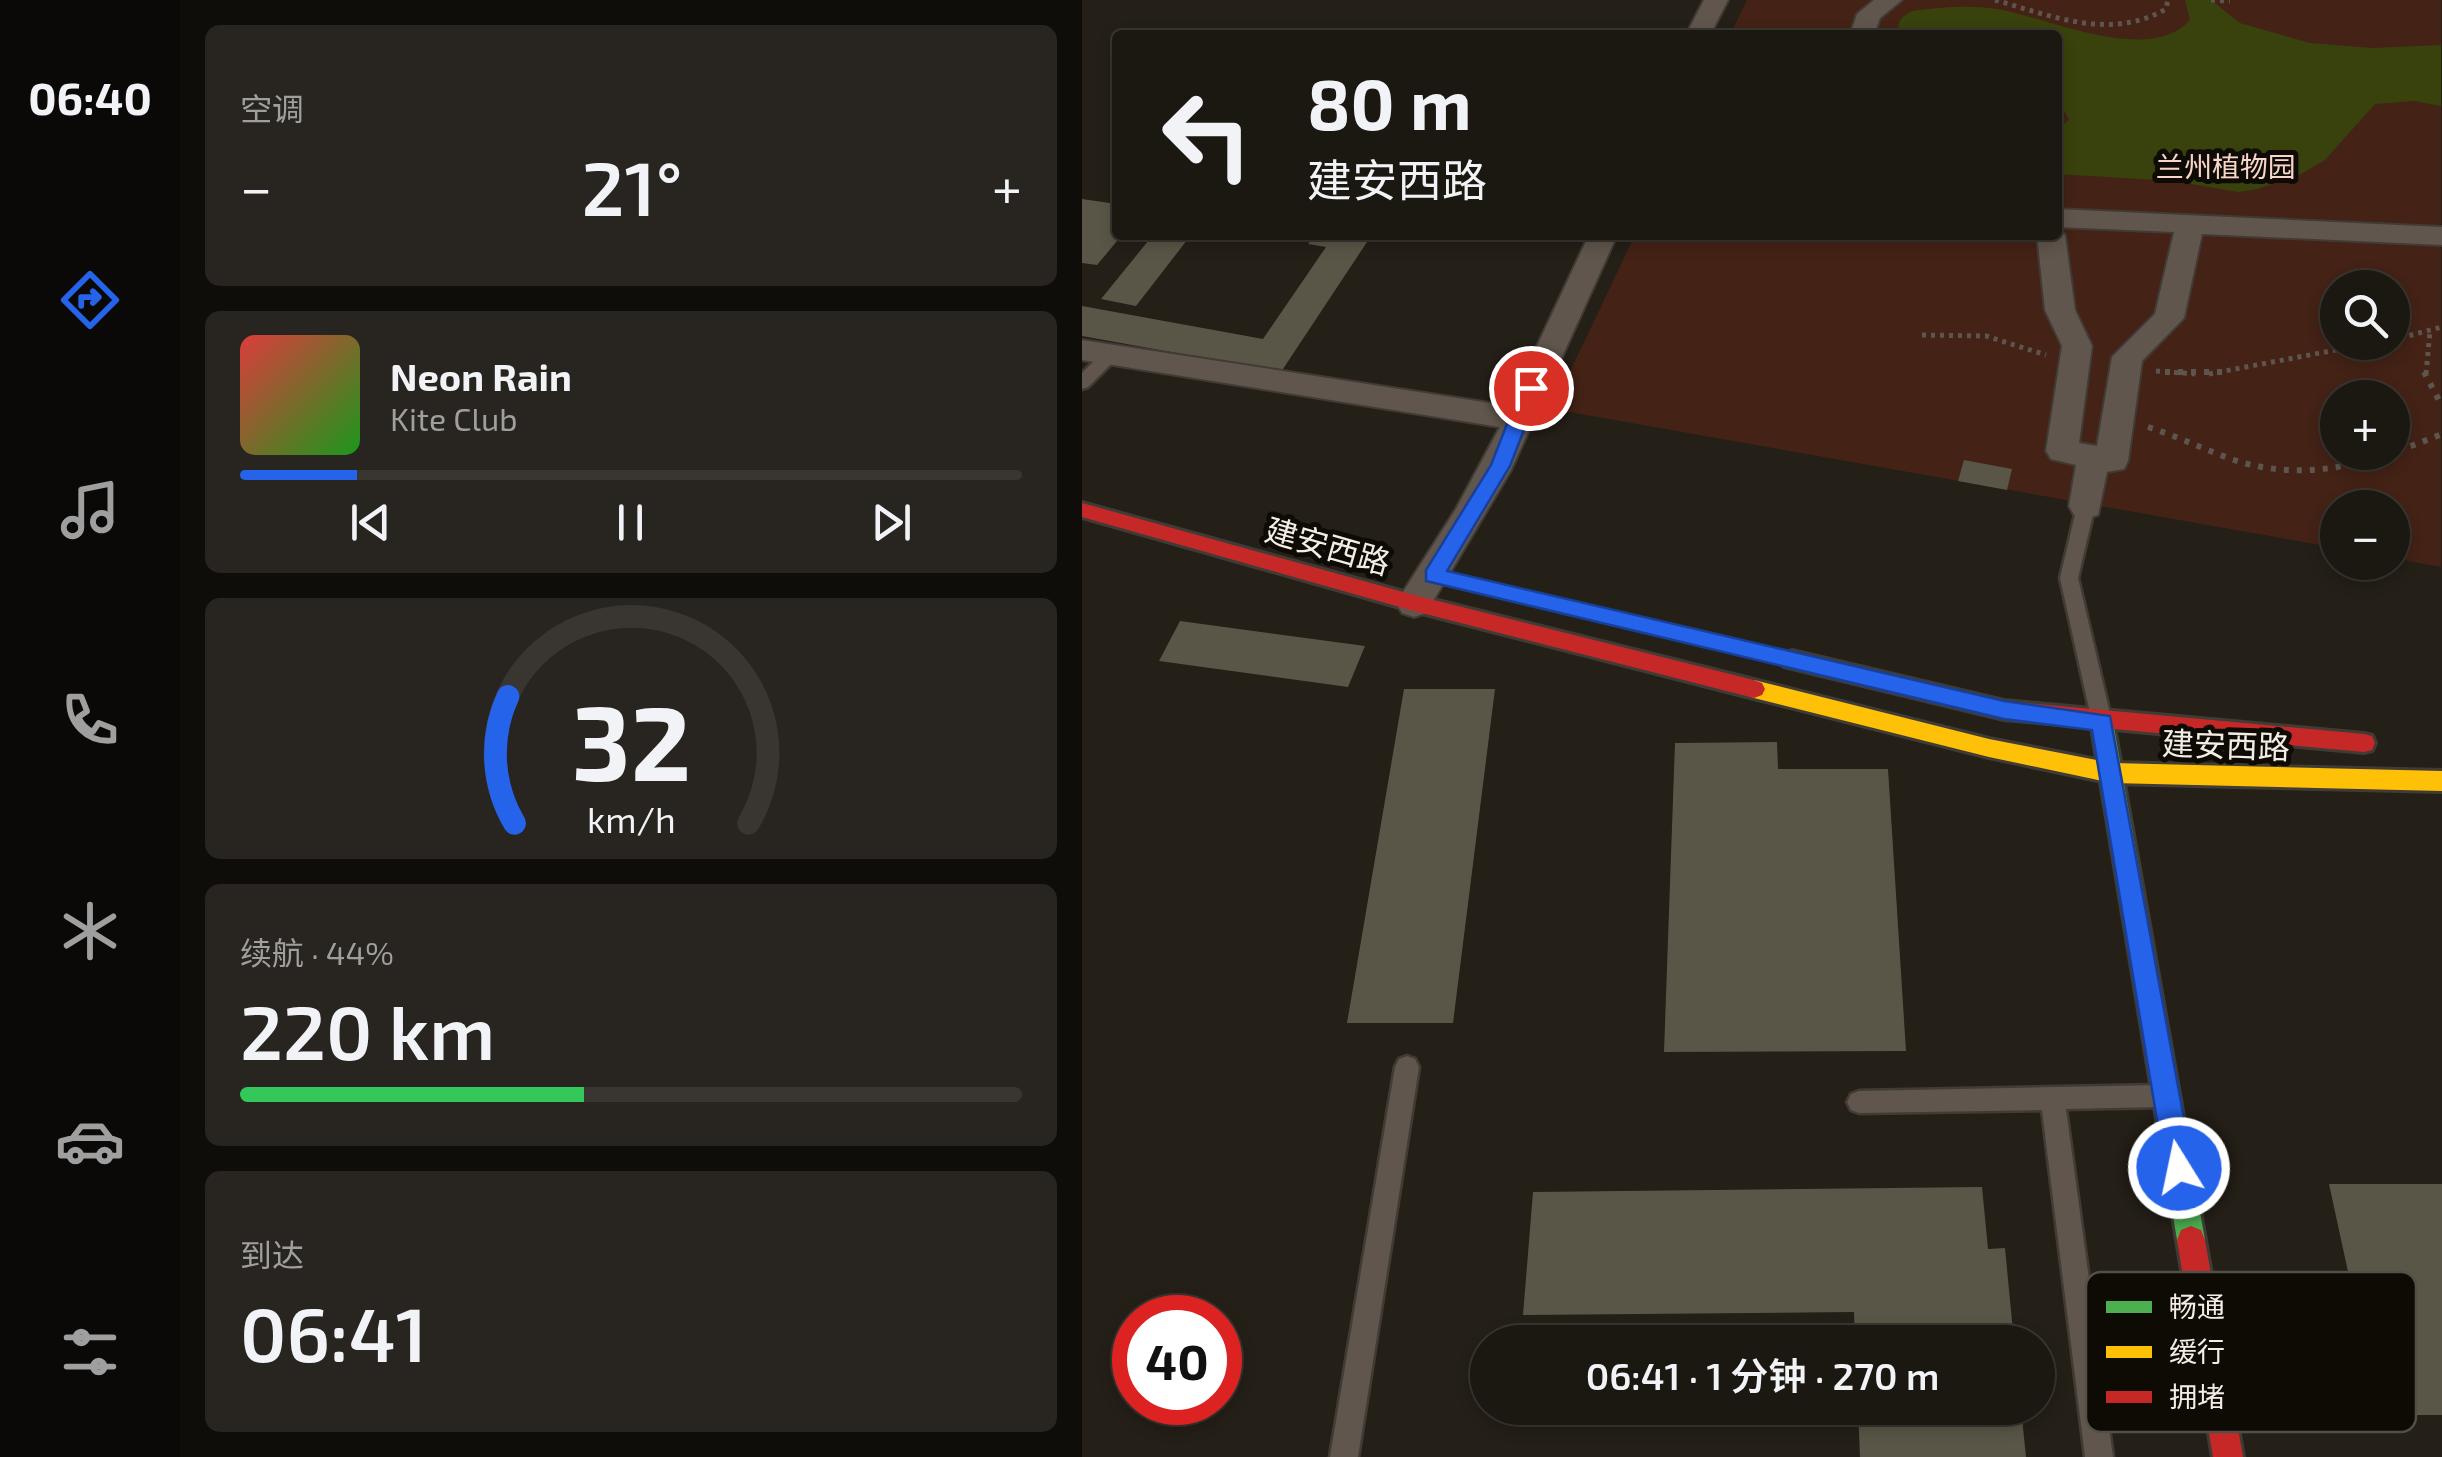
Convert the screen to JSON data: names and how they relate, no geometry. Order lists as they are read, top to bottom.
{
  "streets": {
    "main road": ["建安西路"]
  },
  "parks": ["兰州植物园"],
  "legend": ["畅通", "缓行", "拥堵"],
  "page": {
    "tabs": "06:40",
    "tile": [
      "空调",
      ["续航 · 44%", "220 km"],
      ["到达", "06:41"]
    ],
    "turn": ["80 m", "建安西路"],
    "heat": ["−", "21°", "+"],
    "map_buttons": ["+", "−"],
    "song": ["Neon Rain", "Kite Club"],
    "limit": "40",
    "trip": "06:41 · 1 分钟 · 270 m",
    "gauge": ["32", "km/h"]
  }
}
